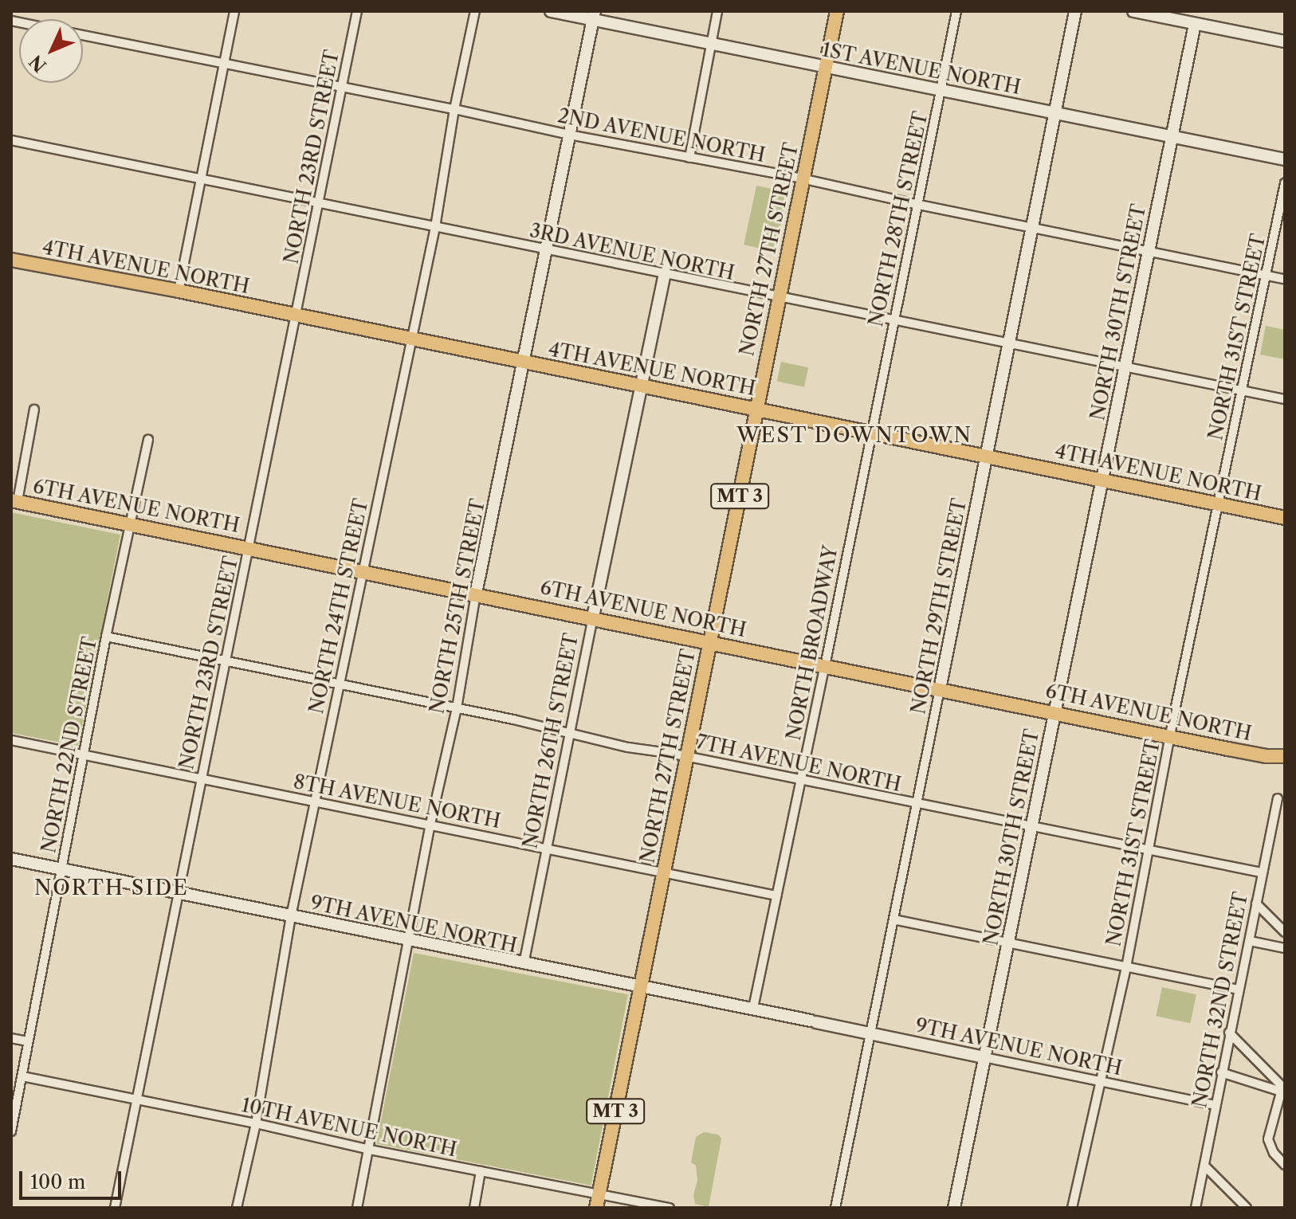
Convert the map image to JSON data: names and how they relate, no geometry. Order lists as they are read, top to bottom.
{
  "streets": {
    "main road": [
      "NORTH 27TH STREET",
      "4TH AVENUE NORTH",
      "MT 3",
      "6TH AVENUE NORTH"
    ],
    "street": [
      "1ST AVENUE NORTH",
      "2ND AVENUE NORTH",
      "NORTH 23RD STREET",
      "NORTH 28TH STREET",
      "3RD AVENUE NORTH",
      "NORTH 30TH STREET",
      "NORTH 31ST STREET",
      "NORTH 24TH STREET",
      "NORTH 25TH STREET",
      "NORTH 29TH STREET",
      "NORTH BROADWAY",
      "NORTH 26TH STREET",
      "NORTH 22ND STREET",
      "7TH AVENUE NORTH",
      "8TH AVENUE NORTH",
      "9TH AVENUE NORTH",
      "NORTH 32ND STREET",
      "10TH AVENUE NORTH"
    ]
  },
  "crossings": [
    ["1ST AVENUE NORTH", "NORTH 28TH STREET"],
    ["1ST AVENUE NORTH", "NORTH 27TH STREET"],
    ["1ST AVENUE NORTH", "NORTH 30TH STREET"],
    ["1ST AVENUE NORTH", "NORTH 25TH STREET"],
    ["1ST AVENUE NORTH", "NORTH 29TH STREET"],
    ["2ND AVENUE NORTH", "NORTH 23RD STREET"],
    ["2ND AVENUE NORTH", "NORTH 28TH STREET"],
    ["2ND AVENUE NORTH", "NORTH 27TH STREET"],
    ["2ND AVENUE NORTH", "NORTH 30TH STREET"],
    ["2ND AVENUE NORTH", "NORTH 31ST STREET"],
    ["2ND AVENUE NORTH", "NORTH 24TH STREET"],
    ["2ND AVENUE NORTH", "NORTH 25TH STREET"],
    ["2ND AVENUE NORTH", "NORTH 29TH STREET"],
    ["NORTH 23RD STREET", "3RD AVENUE NORTH"],
    ["NORTH 23RD STREET", "4TH AVENUE NORTH"],
    ["NORTH 23RD STREET", "6TH AVENUE NORTH"],
    ["NORTH 23RD STREET", "7TH AVENUE NORTH"],
    ["NORTH 23RD STREET", "8TH AVENUE NORTH"],
    ["NORTH 23RD STREET", "9TH AVENUE NORTH"],
    ["NORTH 23RD STREET", "10TH AVENUE NORTH"],
    ["NORTH 28TH STREET", "3RD AVENUE NORTH"],
    ["NORTH 28TH STREET", "4TH AVENUE NORTH"],
    ["NORTH 28TH STREET", "NORTH BROADWAY"],
    ["NORTH 27TH STREET", "3RD AVENUE NORTH"],
    ["NORTH 27TH STREET", "4TH AVENUE NORTH"],
    ["NORTH 27TH STREET", "6TH AVENUE NORTH"],
    ["NORTH 27TH STREET", "7TH AVENUE NORTH"],
    ["NORTH 27TH STREET", "8TH AVENUE NORTH"],
    ["NORTH 27TH STREET", "9TH AVENUE NORTH"],
    ["NORTH 27TH STREET", "10TH AVENUE NORTH"],
    ["3RD AVENUE NORTH", "NORTH 30TH STREET"],
    ["3RD AVENUE NORTH", "NORTH 31ST STREET"],
    ["3RD AVENUE NORTH", "NORTH 24TH STREET"],
    ["3RD AVENUE NORTH", "NORTH 25TH STREET"],
    ["3RD AVENUE NORTH", "NORTH 29TH STREET"],
    ["3RD AVENUE NORTH", "NORTH 26TH STREET"],
    ["4TH AVENUE NORTH", "NORTH 30TH STREET"],
    ["4TH AVENUE NORTH", "NORTH 31ST STREET"],
    ["4TH AVENUE NORTH", "NORTH 24TH STREET"],
    ["4TH AVENUE NORTH", "NORTH 25TH STREET"],
    ["4TH AVENUE NORTH", "NORTH 29TH STREET"],
    ["4TH AVENUE NORTH", "NORTH BROADWAY"],
    ["4TH AVENUE NORTH", "NORTH 26TH STREET"],
    ["NORTH 30TH STREET", "6TH AVENUE NORTH"],
    ["NORTH 30TH STREET", "7TH AVENUE NORTH"],
    ["NORTH 30TH STREET", "9TH AVENUE NORTH"],
    ["NORTH 31ST STREET", "6TH AVENUE NORTH"],
    ["NORTH 31ST STREET", "7TH AVENUE NORTH"],
    ["NORTH 31ST STREET", "9TH AVENUE NORTH"],
    ["6TH AVENUE NORTH", "NORTH 24TH STREET"],
    ["6TH AVENUE NORTH", "NORTH 25TH STREET"],
    ["6TH AVENUE NORTH", "NORTH 29TH STREET"],
    ["6TH AVENUE NORTH", "NORTH BROADWAY"],
    ["6TH AVENUE NORTH", "NORTH 26TH STREET"],
    ["6TH AVENUE NORTH", "NORTH 22ND STREET"],
    ["NORTH 24TH STREET", "7TH AVENUE NORTH"],
    ["NORTH 24TH STREET", "8TH AVENUE NORTH"],
    ["NORTH 24TH STREET", "9TH AVENUE NORTH"],
    ["NORTH 24TH STREET", "10TH AVENUE NORTH"],
    ["NORTH 25TH STREET", "7TH AVENUE NORTH"],
    ["NORTH 25TH STREET", "8TH AVENUE NORTH"],
    ["NORTH 25TH STREET", "9TH AVENUE NORTH"],
    ["NORTH 25TH STREET", "10TH AVENUE NORTH"],
    ["NORTH 29TH STREET", "7TH AVENUE NORTH"],
    ["NORTH 29TH STREET", "9TH AVENUE NORTH"],
    ["NORTH BROADWAY", "7TH AVENUE NORTH"],
    ["NORTH BROADWAY", "8TH AVENUE NORTH"],
    ["NORTH BROADWAY", "9TH AVENUE NORTH"],
    ["NORTH 26TH STREET", "7TH AVENUE NORTH"],
    ["NORTH 26TH STREET", "8TH AVENUE NORTH"],
    ["NORTH 26TH STREET", "9TH AVENUE NORTH"],
    ["NORTH 22ND STREET", "7TH AVENUE NORTH"],
    ["NORTH 22ND STREET", "8TH AVENUE NORTH"],
    ["NORTH 22ND STREET", "9TH AVENUE NORTH"],
    ["NORTH 22ND STREET", "10TH AVENUE NORTH"],
    ["7TH AVENUE NORTH", "NORTH 32ND STREET"],
    ["9TH AVENUE NORTH", "NORTH 32ND STREET"]
  ],
  "districts": ["WEST DOWNTOWN", "NORTH SIDE"],
  "scale_bar": "100 m",
  "north": "bottom left"
}
